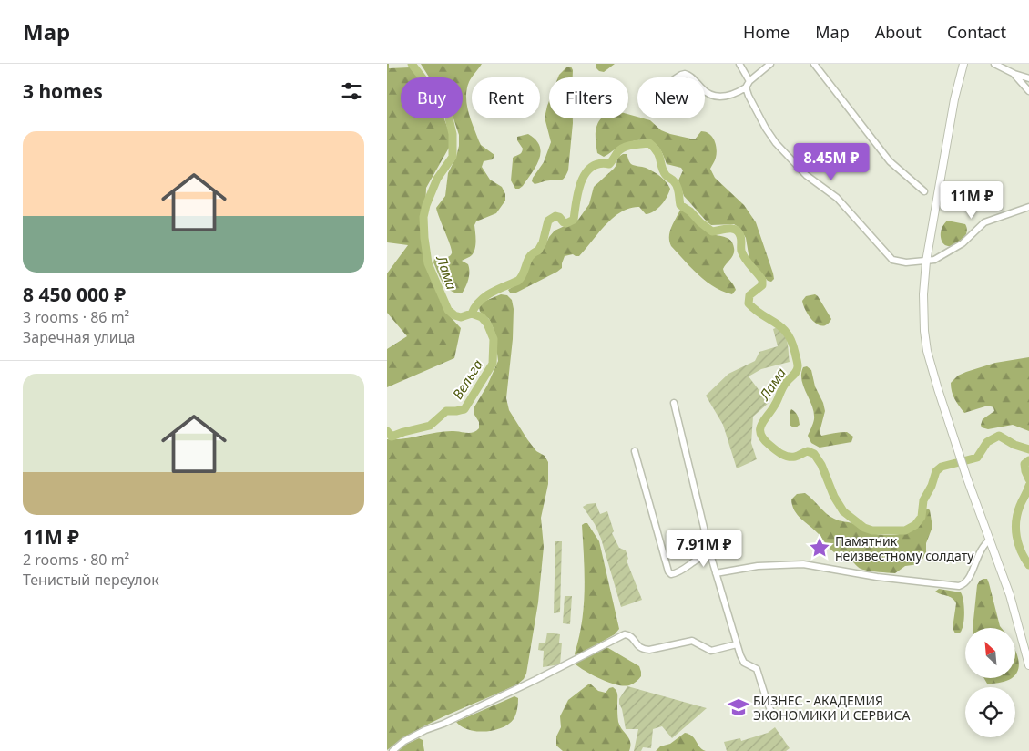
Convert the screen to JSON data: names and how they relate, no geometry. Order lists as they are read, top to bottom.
{
  "water": ["Лама", "Вельга"],
  "places": {
    "place": ["Памятник неизвестному солдату"],
    "school or university": ["БИЗНЕС - АКАДЕМИЯ ЭКОНОМИКИ И СЕРВИСА"]
  },
  "north": "top left",
  "page": {
    "header": "Map",
    "nav": [
      "Home",
      "Map",
      "About",
      "Contact"
    ],
    "heading": "3 homes",
    "chip": [
      "Buy",
      "Rent",
      "Filters",
      "New"
    ],
    "list": [
      {
        "name": "8 450 000 ₽",
        "note": "3 rooms · 86 m² · Заречная улица"
      },
      {
        "name": "11M ₽",
        "note": "2 rooms · 80 m² · Тенистый переулок"
      }
    ],
    "price": ["8.45M ₽", "11M ₽", "7.91M ₽"]
  }
}
